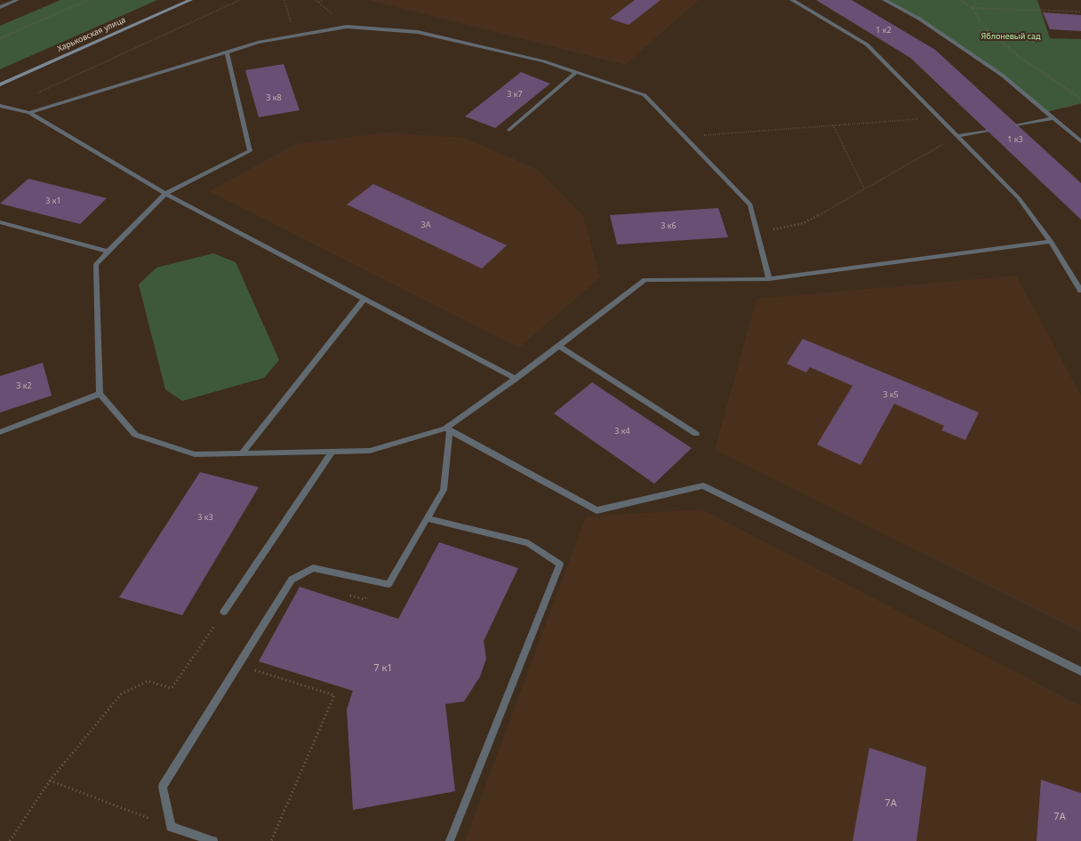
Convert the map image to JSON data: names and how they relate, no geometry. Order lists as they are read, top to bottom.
{
  "streets": {
    "street": ["Харьковская улица"]
  },
  "parks": ["Яблоневый сад"],
  "house_numbers": [
    "1 к2",
    "3 к7",
    "3 к8",
    "1 к3",
    "3 к1",
    "3А",
    "3 к6",
    "3 к2",
    "3 к5",
    "3 к4",
    "3 к3",
    "7 к1",
    "7А",
    "7А"
  ]
}
